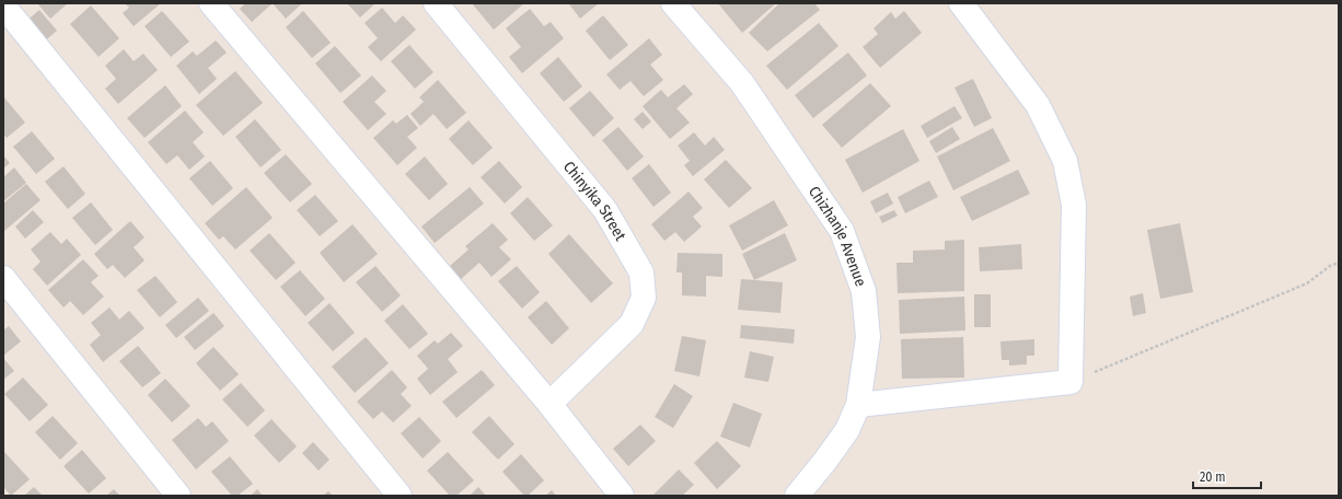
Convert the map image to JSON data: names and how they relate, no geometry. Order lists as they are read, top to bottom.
{
  "streets": {
    "street": ["Chinyika Street", "Chizhanje Avenue"]
  },
  "scale_bar": "20 m"
}
